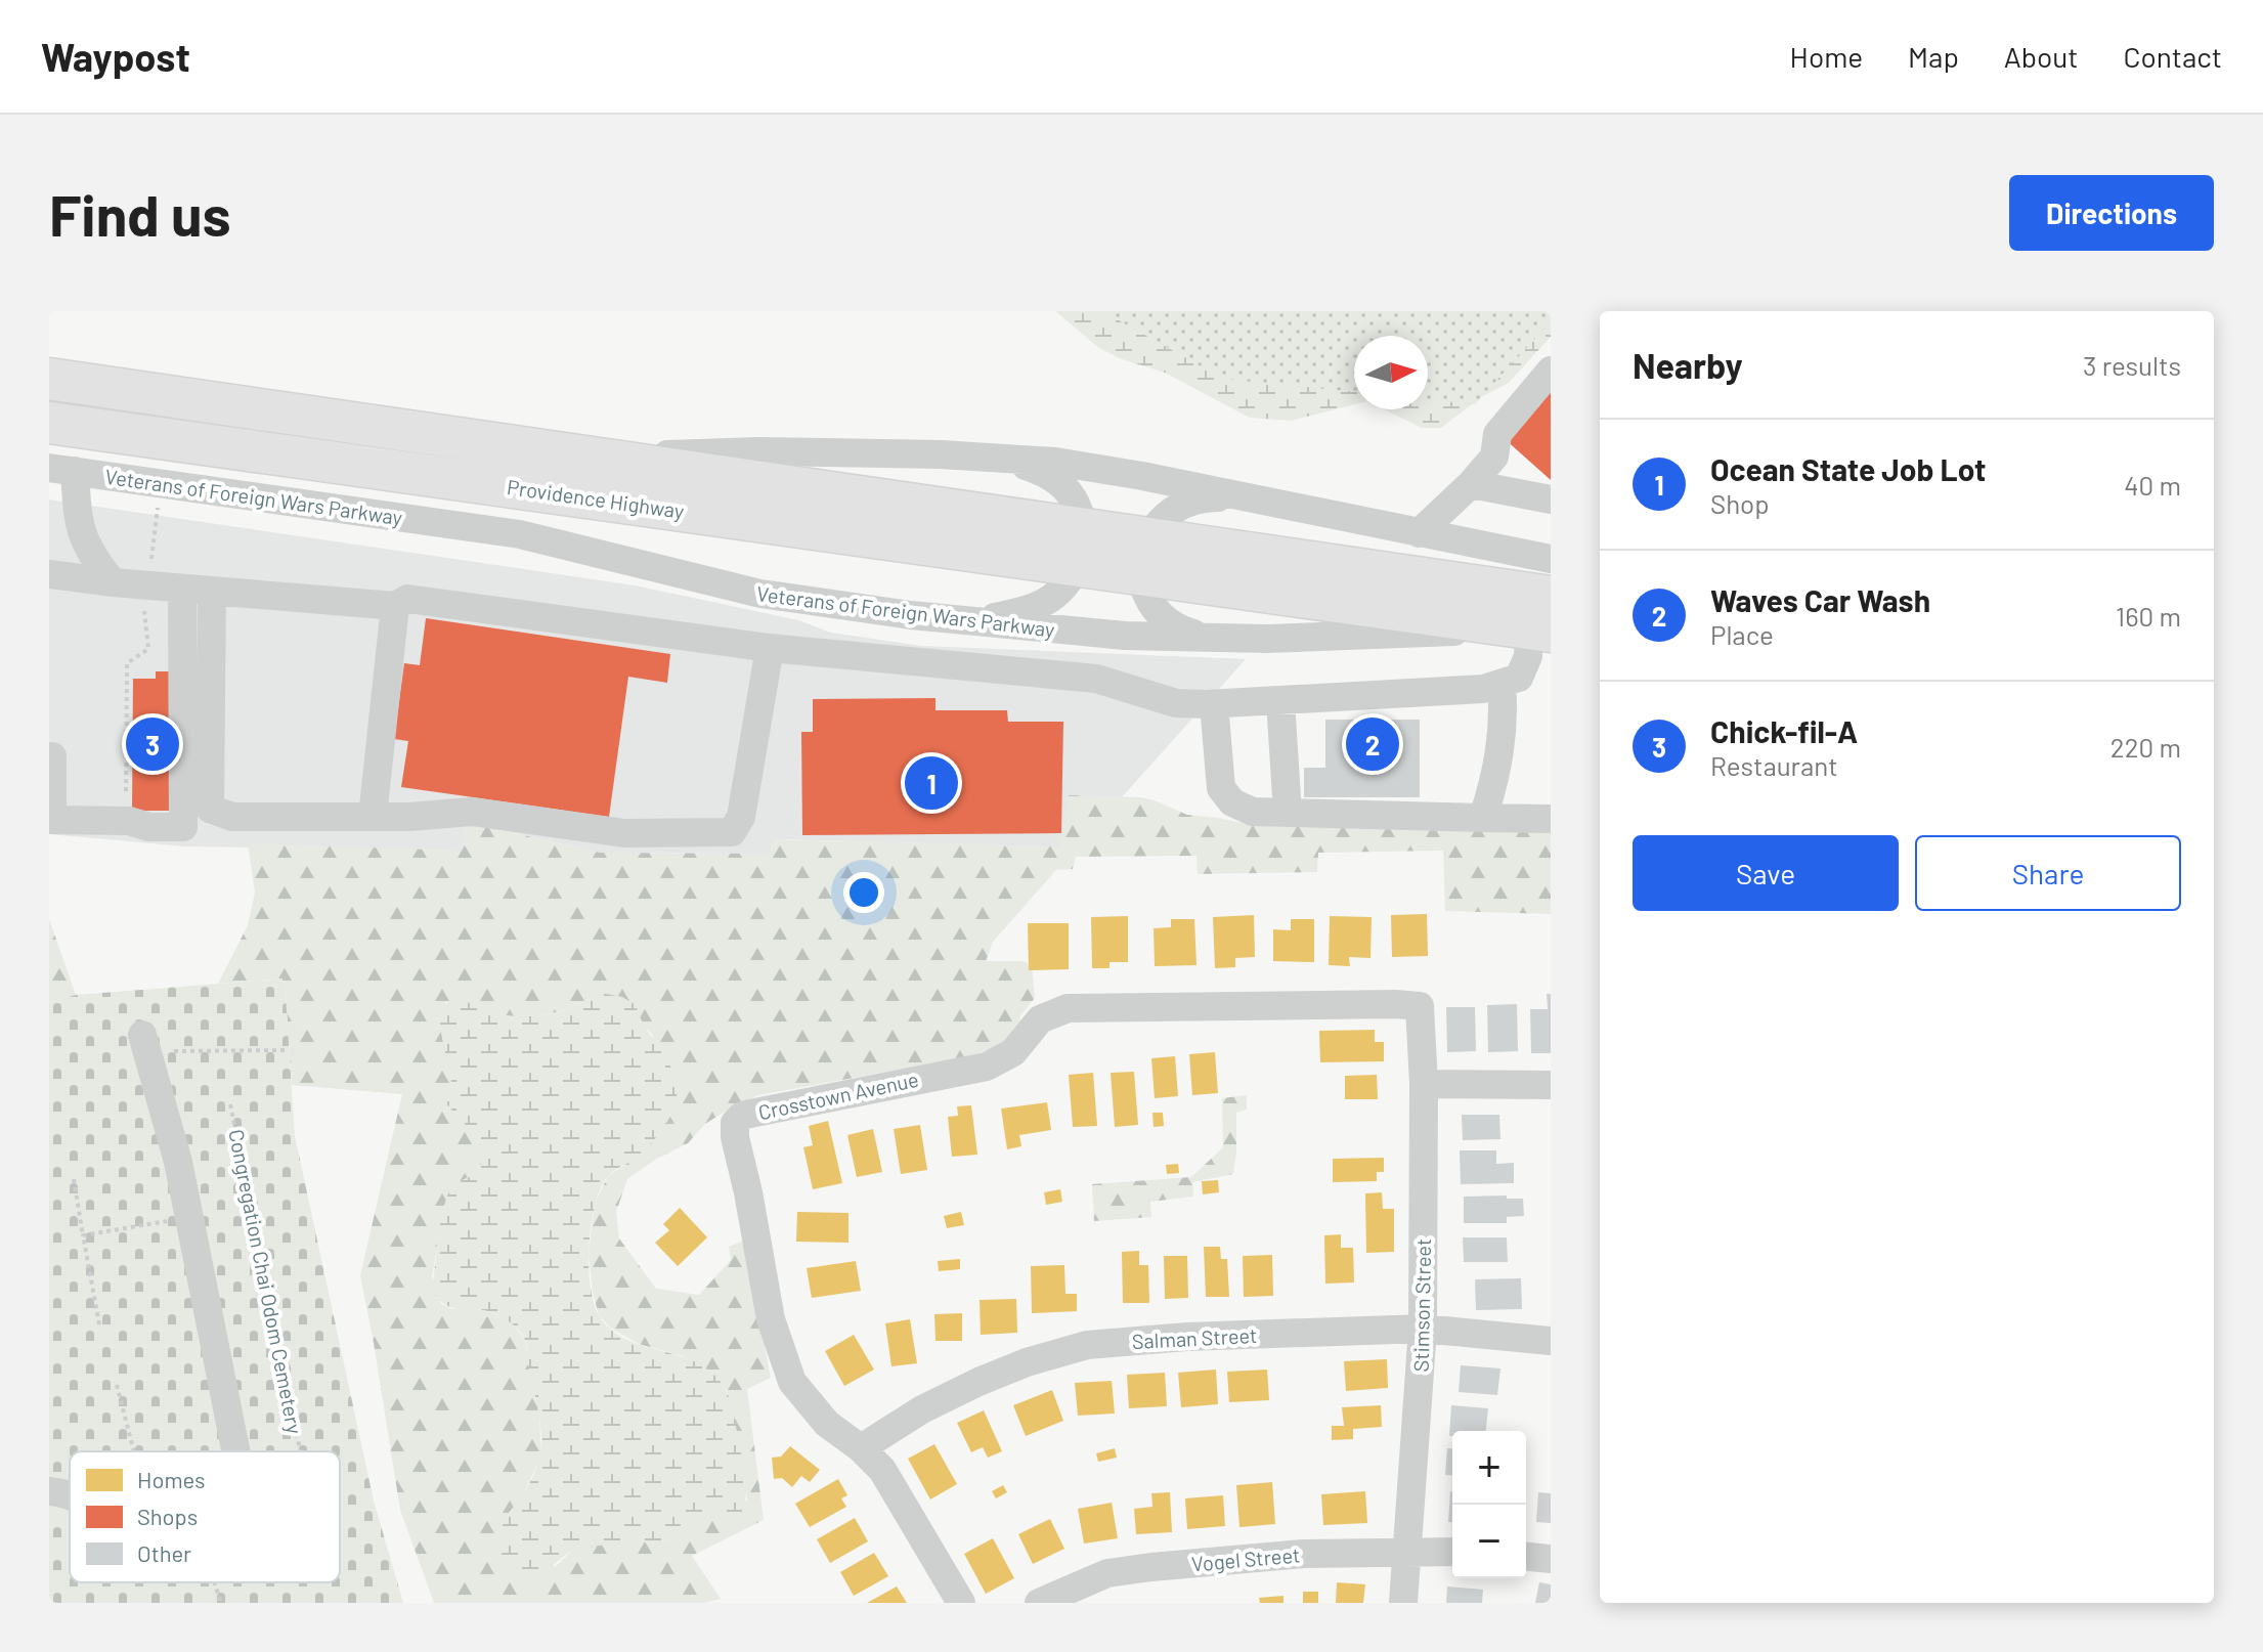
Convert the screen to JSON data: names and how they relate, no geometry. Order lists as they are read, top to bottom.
{
  "streets": {
    "highway": ["Providence Highway"],
    "street": [
      "Veterans of Foreign Wars Parkway",
      "Crosstown Avenue",
      "Stimson Street",
      "Salman Street",
      "Vogel Street"
    ],
    "path": ["Congregation Chai Odom Cemetery"]
  },
  "crossings": [
    ["Crosstown Avenue", "Stimson Street"],
    ["Crosstown Avenue", "Salman Street"],
    ["Stimson Street", "Salman Street"],
    ["Stimson Street", "Vogel Street"]
  ],
  "legend": ["Homes", "Shops", "Other"],
  "north": "right",
  "page": {
    "header": "Waypost",
    "nav": [
      "Home",
      "Map",
      "About",
      "Contact"
    ],
    "buttons": [
      "Directions",
      ["Save", "Share"]
    ],
    "title": "Find us",
    "heading": ["Nearby", "3 results"],
    "list": [
      {
        "mark": "1",
        "name": "Ocean State Job Lot",
        "note": "Shop",
        "value": "40 m"
      },
      {
        "mark": "2",
        "name": "Waves Car Wash",
        "note": "Place",
        "value": "160 m"
      },
      {
        "mark": "3",
        "name": "Chick-fil-A",
        "note": "Restaurant",
        "value": "220 m"
      }
    ],
    "pins": ["2", "3", "1"],
    "map_buttons": ["+", "−"]
  }
}
